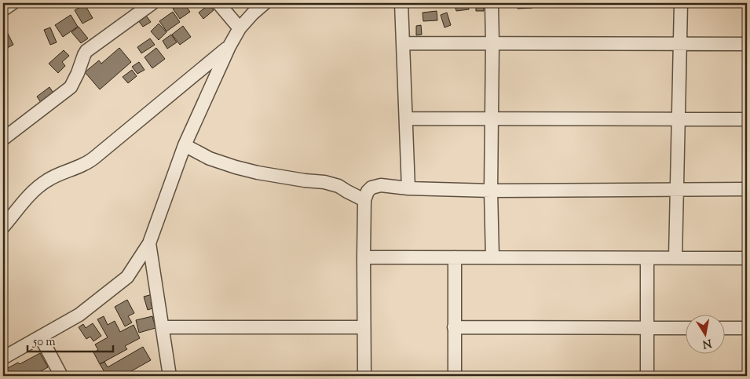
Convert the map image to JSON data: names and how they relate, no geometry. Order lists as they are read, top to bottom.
{
  "scale_bar": "50 m",
  "north": "bottom"
}
